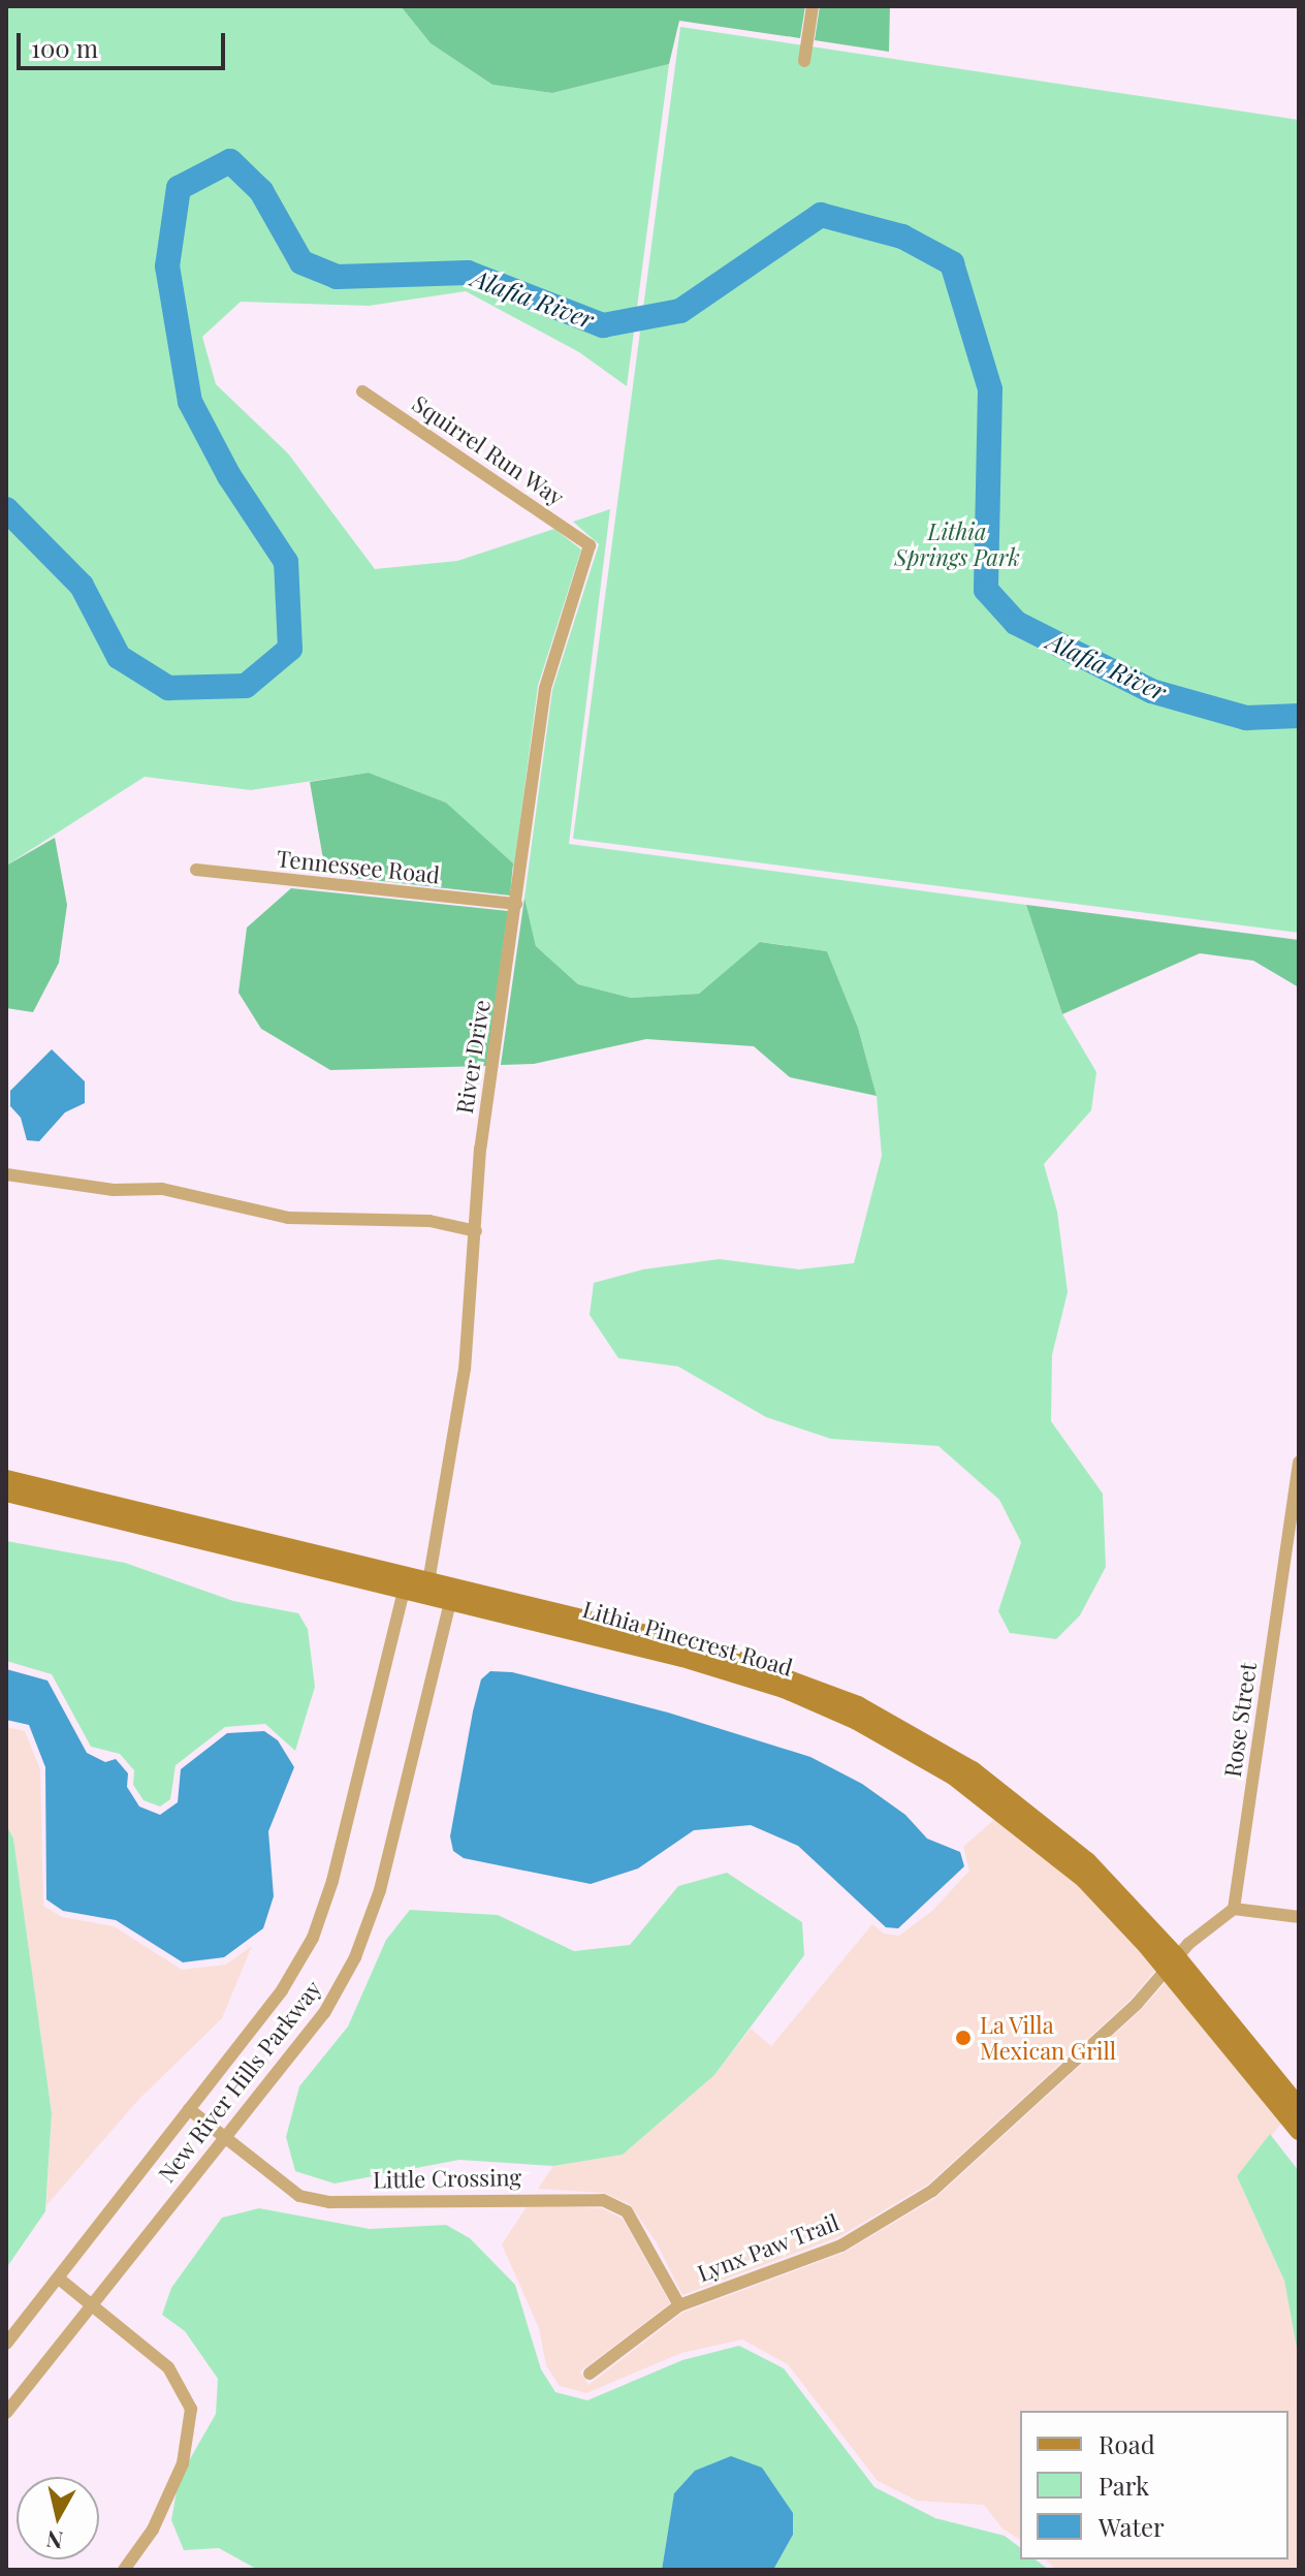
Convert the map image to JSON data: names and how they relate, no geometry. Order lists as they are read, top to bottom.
{
  "streets": {
    "main road": ["Lithia Pinecrest Road"],
    "street": [
      "Squirrel Run Way",
      "Tennessee Road",
      "River Drive",
      "Rose Street",
      "New River Hills Parkway",
      "Little Crossing",
      "Lynx Paw Trail"
    ]
  },
  "crossings": [
    ["Squirrel Run Way", "River Drive"],
    ["Tennessee Road", "River Drive"],
    ["River Drive", "Lithia Pinecrest Road"],
    ["Lithia Pinecrest Road", "New River Hills Parkway"],
    ["Lithia Pinecrest Road", "Lynx Paw Trail"],
    ["New River Hills Parkway", "Little Crossing"],
    ["Little Crossing", "Lynx Paw Trail"]
  ],
  "water": ["Alafia River"],
  "parks": ["Lithia Springs Park"],
  "places": ["La Villa Mexican Grill"],
  "legend": ["Road", "Park", "Water"],
  "scale_bar": "100 m",
  "north": "bottom"
}
